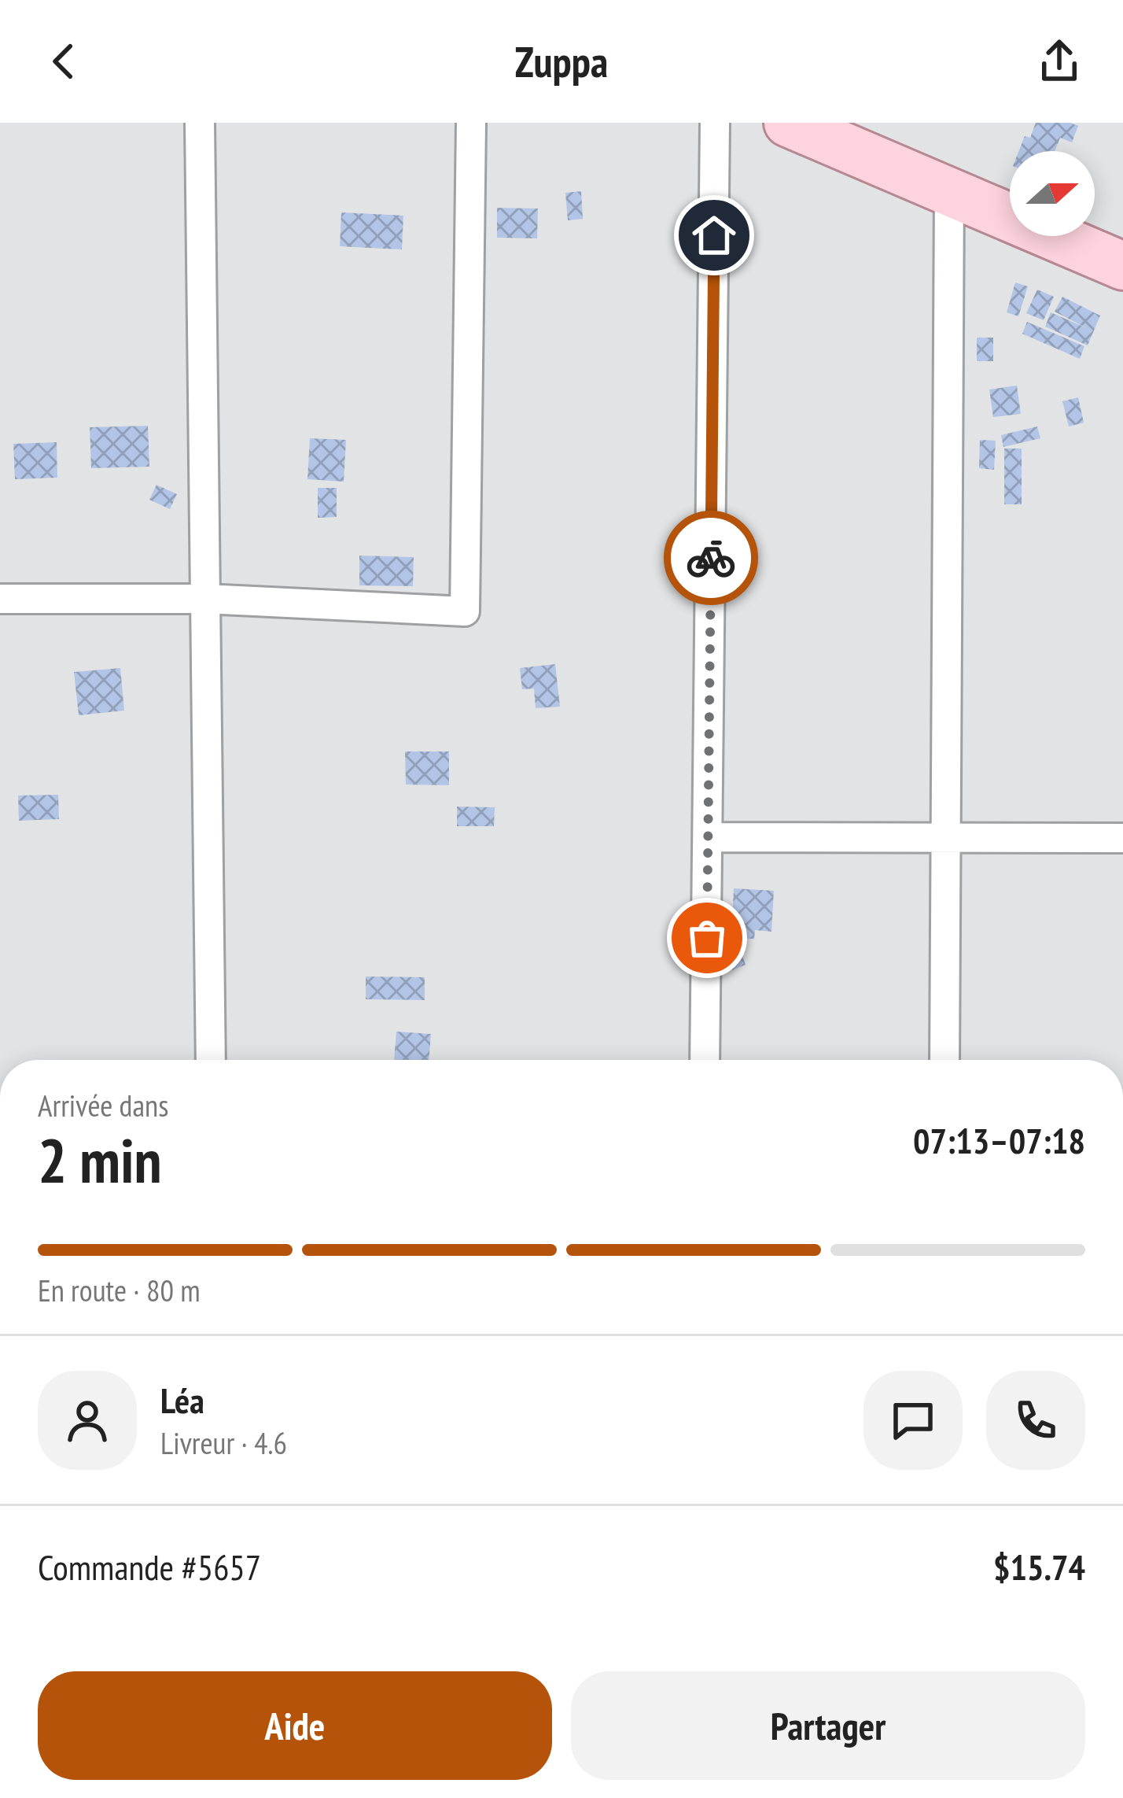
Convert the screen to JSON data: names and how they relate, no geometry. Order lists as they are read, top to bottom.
{
  "north": "right",
  "page": {
    "header": "Zuppa",
    "heading": ["2 min", "Arrivée dans", "07:13–07:18"],
    "panel": [
      "Léa",
      "Livreur · 4.6",
      "Commande #5657",
      "$15.74"
    ],
    "bar": "En route · 80 m",
    "buttons": ["Aide", "Partager"]
  }
}
